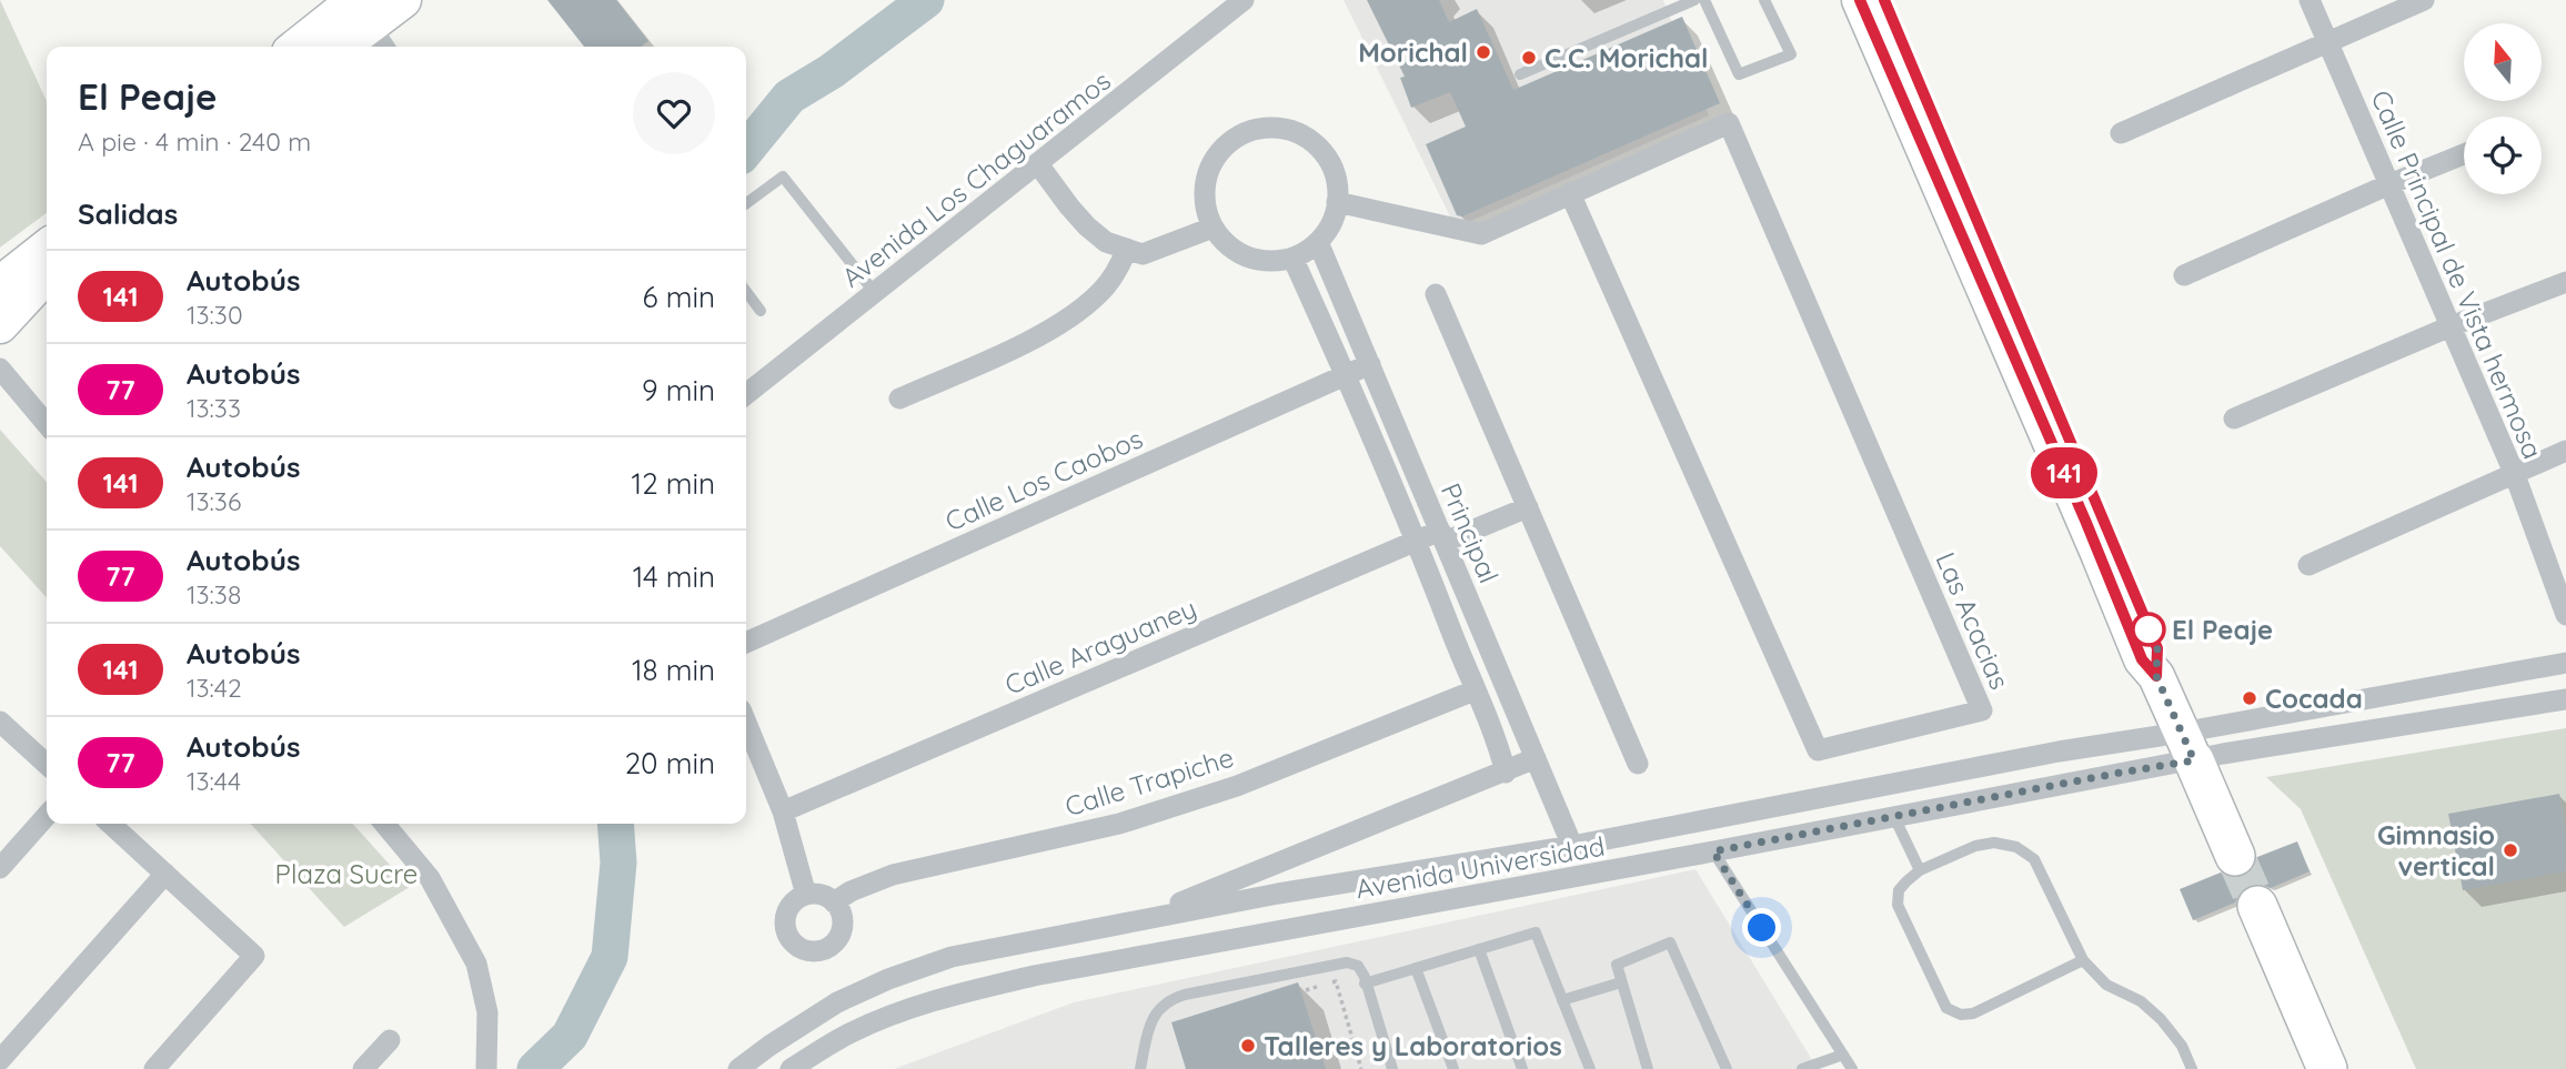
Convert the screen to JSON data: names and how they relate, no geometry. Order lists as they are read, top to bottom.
{
  "streets": {
    "street": [
      "Avenida Los Chaguaramos",
      "Calle Principal de Vista hermosa",
      "Calle Los Caobos",
      "Principal",
      "Las Acacias",
      "Calle Araguaney",
      "Calle Trapiche",
      "Avenida Universidad"
    ]
  },
  "crossings": [
    ["Calle Los Caobos", "Principal"],
    ["Principal", "Las Acacias"],
    ["Principal", "Calle Araguaney"],
    ["Principal", "Calle Trapiche"],
    ["Principal", "Avenida Universidad"]
  ],
  "parks": ["Plaza Sucre"],
  "places": [
    "Morichal",
    "C.C. Morichal",
    "El Peaje",
    "Cocada",
    "Gimnasio vertical",
    "Talleres y Laboratorios"
  ],
  "lines": ["bus line 141"],
  "north": "top",
  "page": {
    "on_map": "141",
    "heading": [
      ["El Peaje", "A pie · 4 min · 240 m"],
      "Salidas"
    ],
    "list": [
      {
        "mark": "141",
        "name": "Autobús",
        "note": "13:30",
        "value": "6 min"
      },
      {
        "mark": "77",
        "name": "Autobús",
        "note": "13:33",
        "value": "9 min"
      },
      {
        "mark": "141",
        "name": "Autobús",
        "note": "13:36",
        "value": "12 min"
      },
      {
        "mark": "77",
        "name": "Autobús",
        "note": "13:38",
        "value": "14 min"
      },
      {
        "mark": "141",
        "name": "Autobús",
        "note": "13:42",
        "value": "18 min"
      },
      {
        "mark": "77",
        "name": "Autobús",
        "note": "13:44",
        "value": "20 min"
      }
    ]
  }
}
